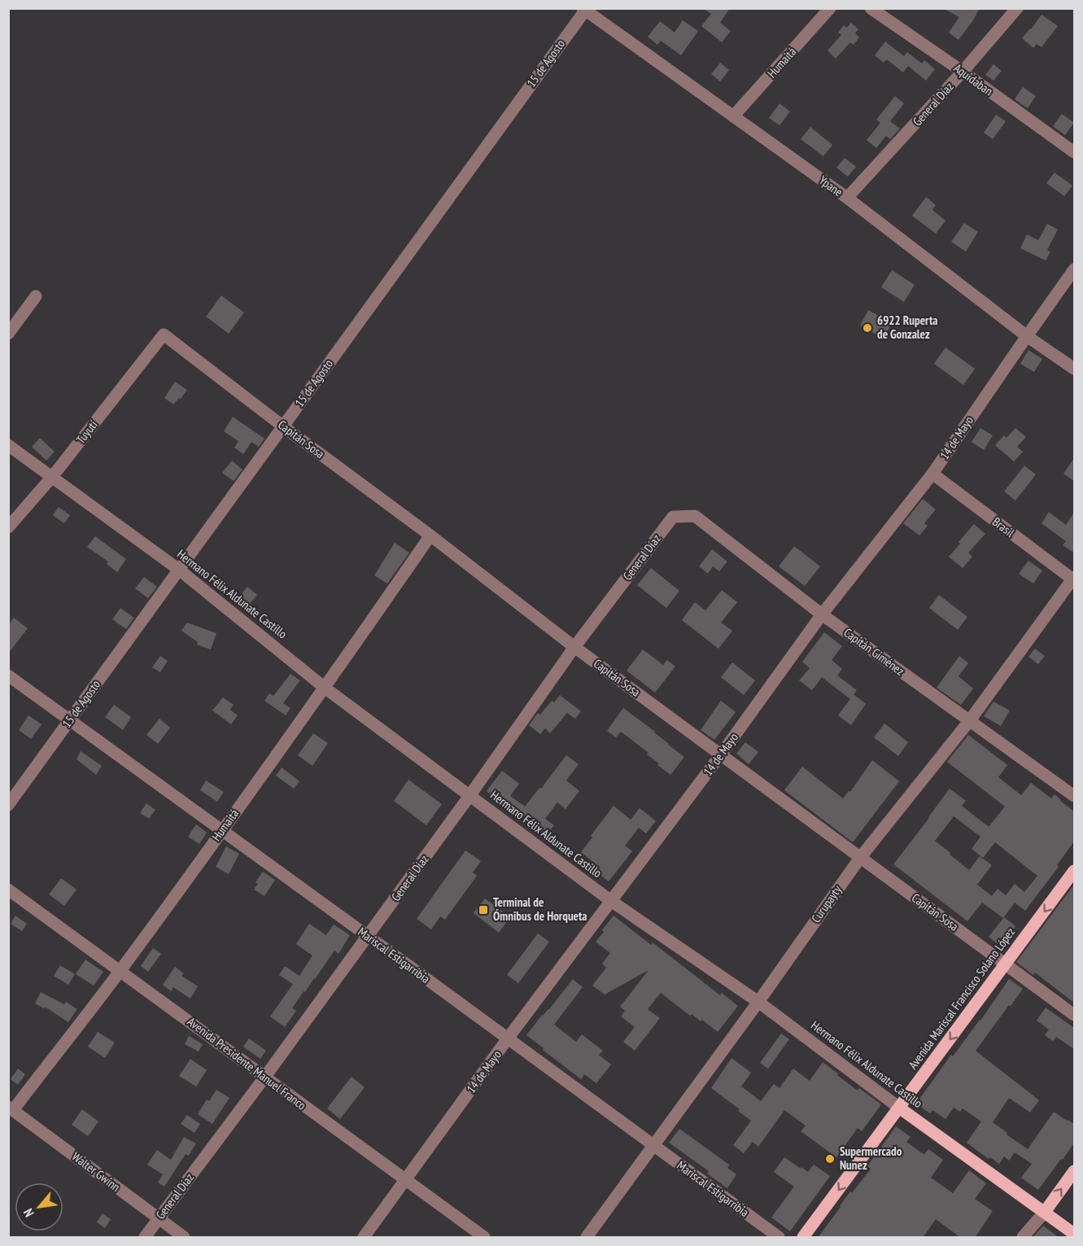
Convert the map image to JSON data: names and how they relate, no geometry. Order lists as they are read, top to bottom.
{
  "streets": {
    "main road": ["Hermano Félix Aldunate Castillo", "Avenida Mariscal Francisco Solano López"],
    "street": [
      "Humaitá",
      "15 de Agosto",
      "Aquidaban",
      "General Díaz",
      "Ypane",
      "Tuyutí",
      "14 de Mayo",
      "Capitán Sosa",
      "Brasil",
      "Capitán Giménez",
      "Curupayty",
      "Mariscal Estigarribia",
      "Avenida Presidente Manuel Franco",
      "Walter Gwinn"
    ]
  },
  "crossings": [
    ["Humaitá", "Ypane"],
    ["Humaitá", "Capitán Sosa"],
    ["Humaitá", "Hermano Félix Aldunate Castillo"],
    ["Humaitá", "Mariscal Estigarribia"],
    ["Humaitá", "Avenida Presidente Manuel Franco"],
    ["Humaitá", "Walter Gwinn"],
    ["15 de Agosto", "Ypane"],
    ["15 de Agosto", "Capitán Sosa"],
    ["15 de Agosto", "Hermano Félix Aldunate Castillo"],
    ["15 de Agosto", "Mariscal Estigarribia"],
    ["Aquidaban", "General Díaz"],
    ["General Díaz", "Ypane"],
    ["General Díaz", "Capitán Sosa"],
    ["General Díaz", "Hermano Félix Aldunate Castillo"],
    ["General Díaz", "Capitán Giménez"],
    ["General Díaz", "Mariscal Estigarribia"],
    ["General Díaz", "Avenida Presidente Manuel Franco"],
    ["General Díaz", "Walter Gwinn"],
    ["Ypane", "14 de Mayo"],
    ["Tuyutí", "Capitán Sosa"],
    ["Tuyutí", "Hermano Félix Aldunate Castillo"],
    ["14 de Mayo", "Capitán Sosa"],
    ["14 de Mayo", "Brasil"],
    ["14 de Mayo", "Hermano Félix Aldunate Castillo"],
    ["14 de Mayo", "Capitán Giménez"],
    ["14 de Mayo", "Mariscal Estigarribia"],
    ["14 de Mayo", "Avenida Presidente Manuel Franco"],
    ["Capitán Sosa", "Curupayty"],
    ["Capitán Sosa", "Avenida Mariscal Francisco Solano López"],
    ["Brasil", "Curupayty"],
    ["Hermano Félix Aldunate Castillo", "Curupayty"],
    ["Hermano Félix Aldunate Castillo", "Avenida Mariscal Francisco Solano López"],
    ["Capitán Giménez", "Curupayty"],
    ["Curupayty", "Mariscal Estigarribia"]
  ],
  "one_way": ["Avenida Mariscal Francisco Solano López"],
  "places": {
    "other": ["6922 Ruperta de Gonzalez", "Supermercado Nunez"],
    "transit": ["Terminal de Ómnibus de Horqueta"]
  },
  "north": "bottom left"
}
